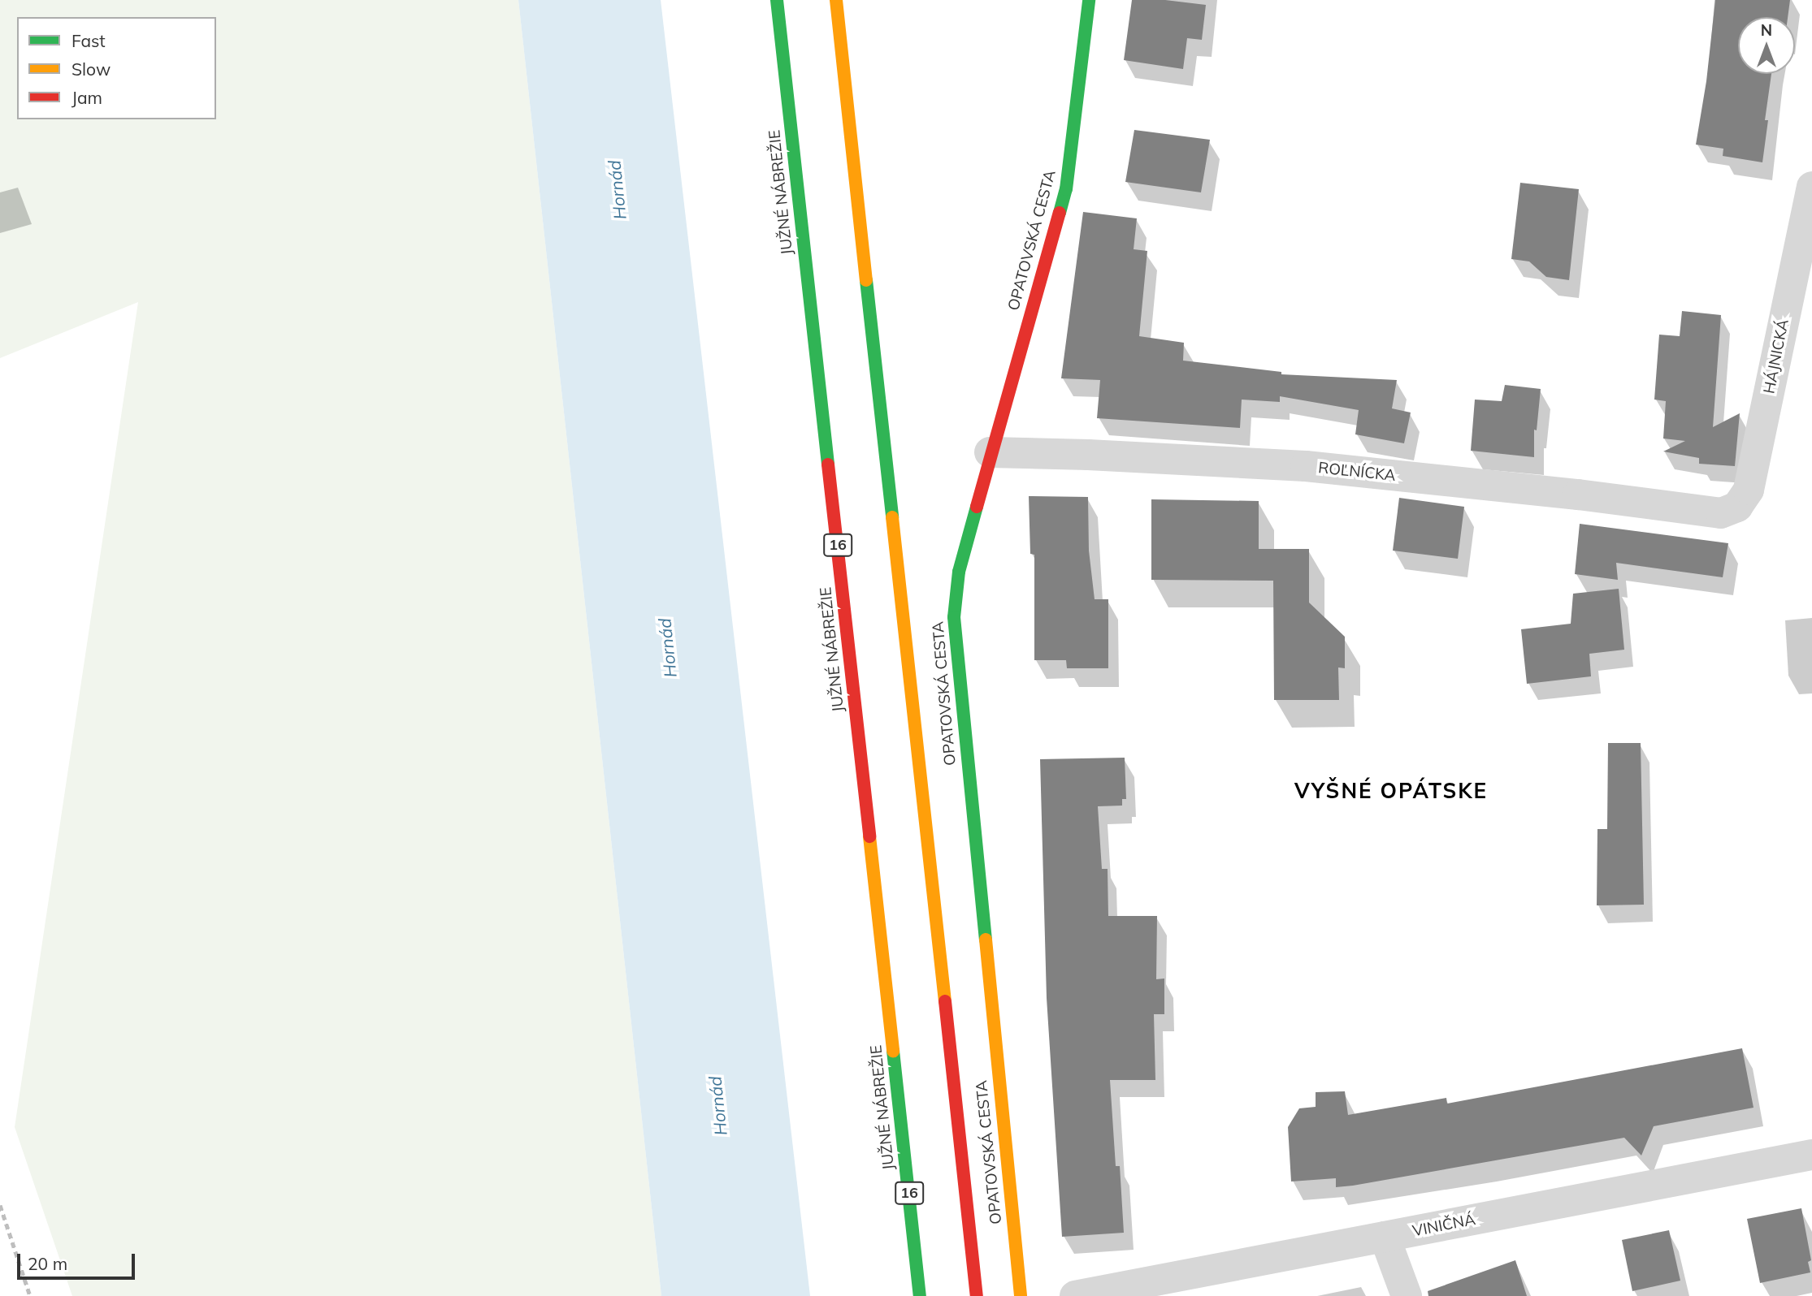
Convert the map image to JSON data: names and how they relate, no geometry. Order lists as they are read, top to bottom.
{
  "streets": {
    "main road": ["JUŽNÉ NÁBREŽIE", "OPATOVSKÁ CESTA", "16"],
    "street": ["HÁJNICKÁ", "ROĽNÍCKA", "VINIČNÁ"]
  },
  "crossings": [
    ["OPATOVSKÁ CESTA", "ROĽNÍCKA"],
    ["HÁJNICKÁ", "ROĽNÍCKA"]
  ],
  "districts": ["VYŠNÉ OPÁTSKE"],
  "water": ["Hornád"],
  "legend": ["Fast", "Slow", "Jam"],
  "scale_bar": "20 m",
  "north": "top"
}
